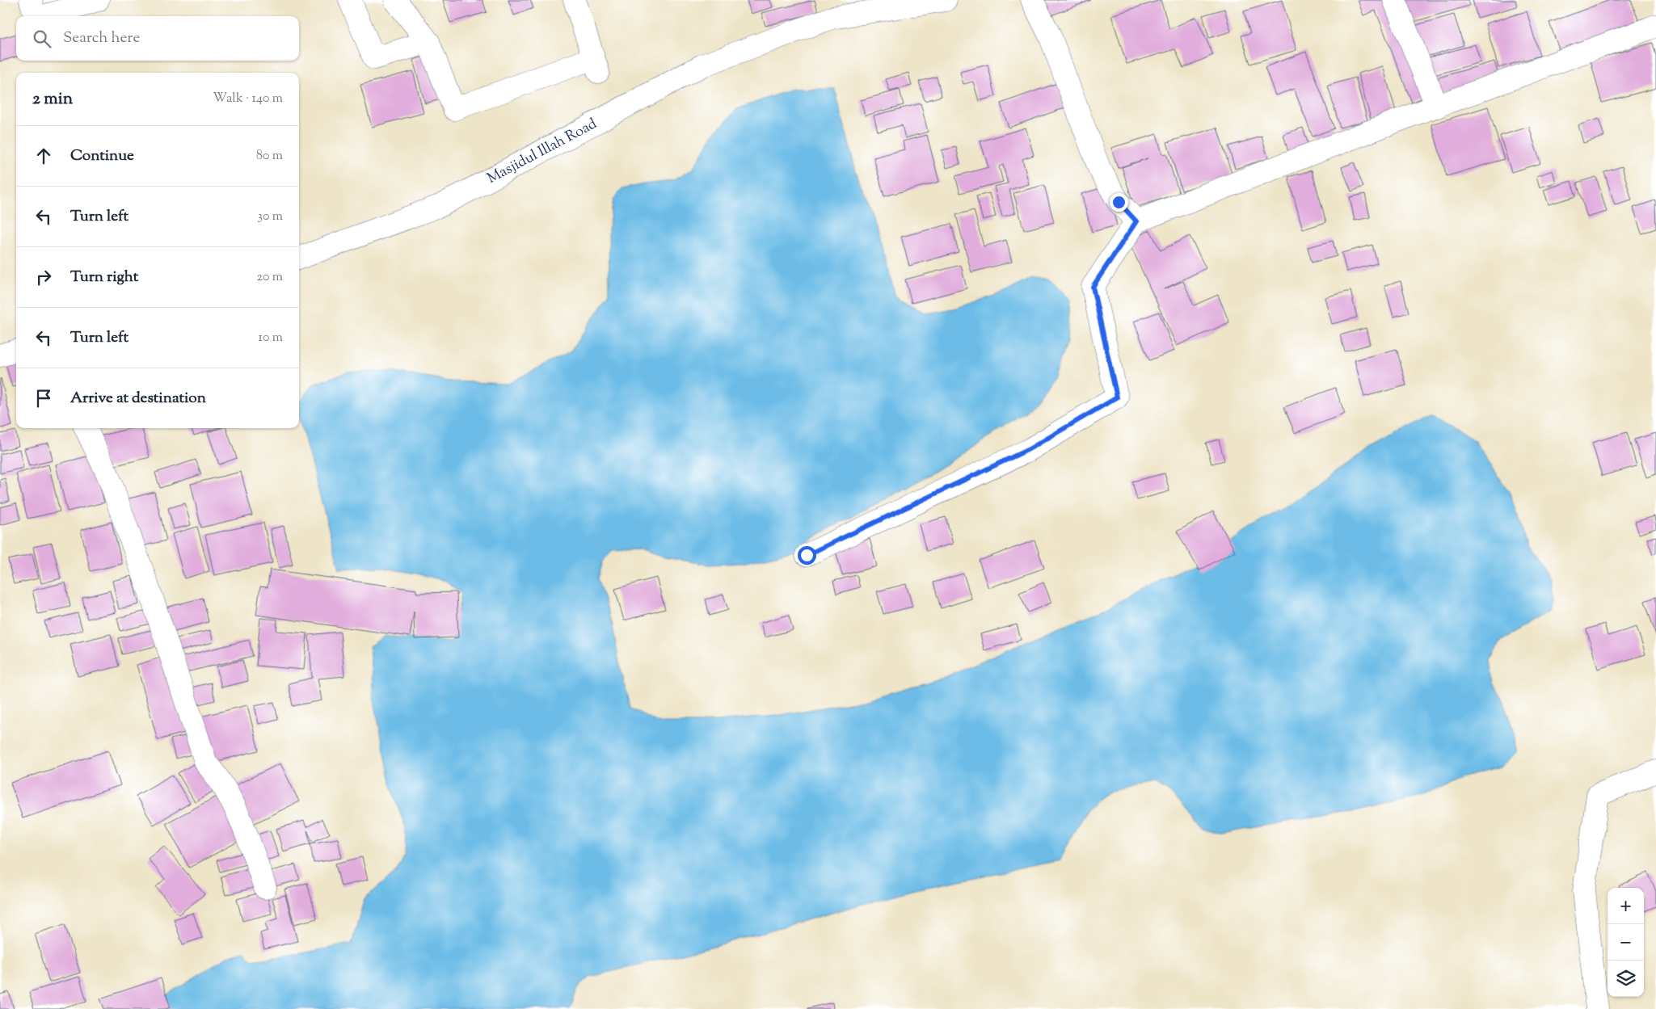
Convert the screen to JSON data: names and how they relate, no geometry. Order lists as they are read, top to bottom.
{
  "streets": {
    "street": ["Masjidul Illah Road"]
  },
  "page": {
    "search": "Search here",
    "heading": ["2 min", "Walk · 140 m"],
    "list": [
      ["Continue", "80 m"],
      ["Turn left", "30 m"],
      ["Turn right", "20 m"],
      ["Turn left", "10 m"],
      "Arrive at destination"
    ],
    "map_buttons": ["+", "−"]
  }
}
